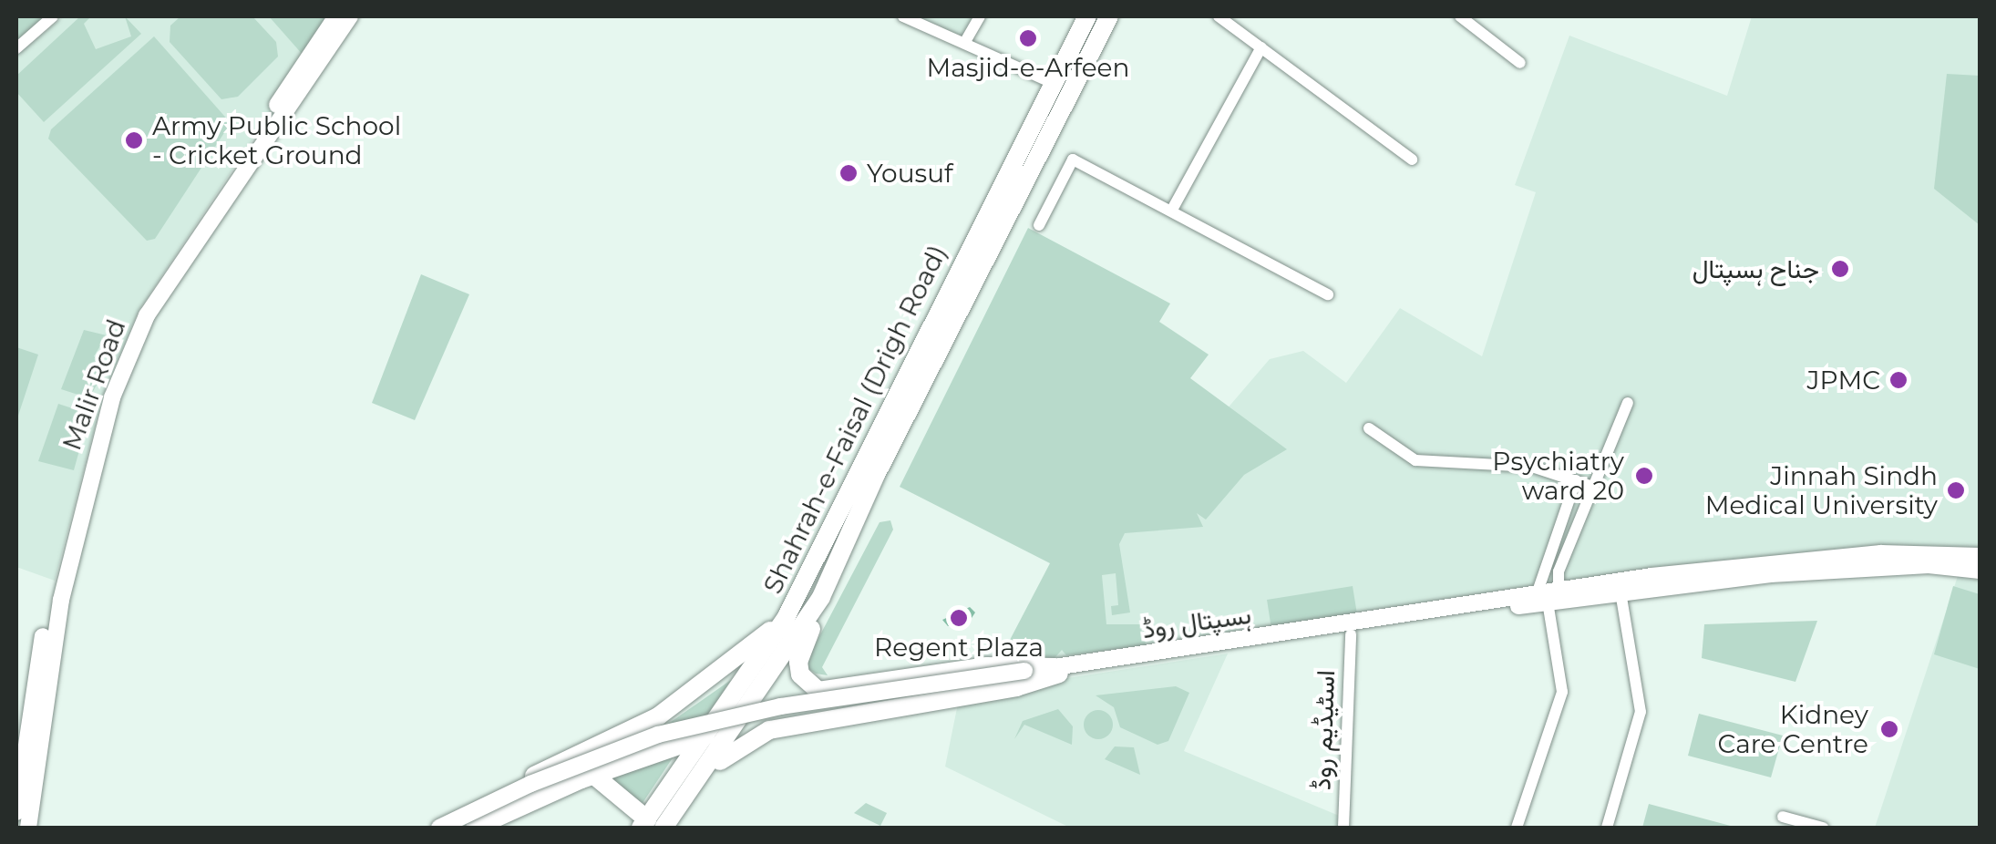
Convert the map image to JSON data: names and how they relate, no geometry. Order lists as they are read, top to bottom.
{
  "streets": {
    "highway": ["Shahrah-e-Faisal (Drigh Road)"],
    "main road": ["Malir Road", "ہسپتال روڈ"],
    "street": ["اسٹیڈیم روڈ"]
  },
  "crossings": [
    ["ہسپتال روڈ", "اسٹیڈیم روڈ"]
  ],
  "places": [
    "Masjid-e-Arfeen",
    "Army Public School - Cricket Ground",
    "Yousuf",
    "جناح ہسپتال",
    "JPMC",
    "Psychiatry ward 20",
    "Jinnah Sindh Medical University",
    "Regent Plaza",
    "Kidney Care Centre"
  ]
}
